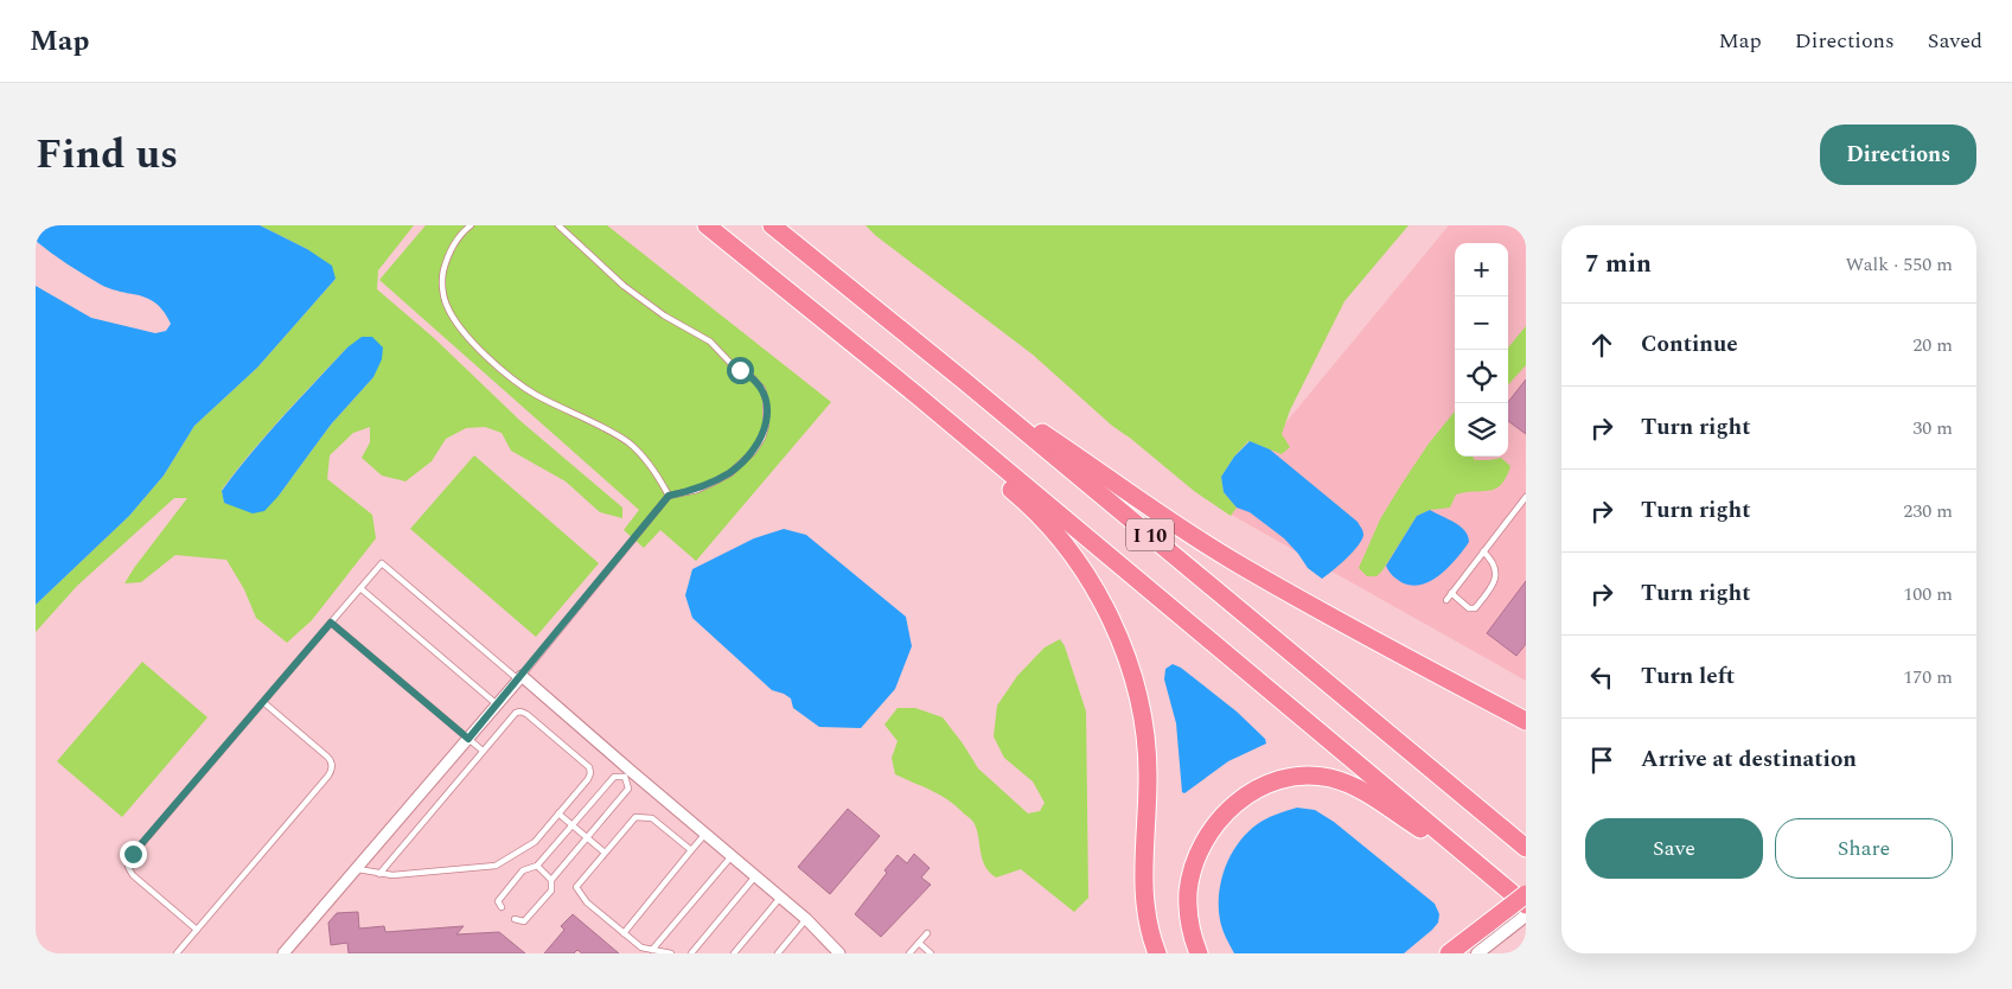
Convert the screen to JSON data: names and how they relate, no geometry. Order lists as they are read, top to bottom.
{
  "streets": {
    "highway": ["I 10"]
  },
  "page": {
    "header": "Map",
    "nav": ["Map", "Directions", "Saved"],
    "title": "Find us",
    "buttons": [
      "Directions",
      ["Save", "Share"]
    ],
    "heading": ["7 min", "Walk · 550 m"],
    "map_buttons": ["+", "−"],
    "list": [
      ["Continue", "20 m"],
      ["Turn right", "30 m"],
      ["Turn right", "230 m"],
      ["Turn right", "100 m"],
      ["Turn left", "170 m"],
      "Arrive at destination"
    ]
  }
}
